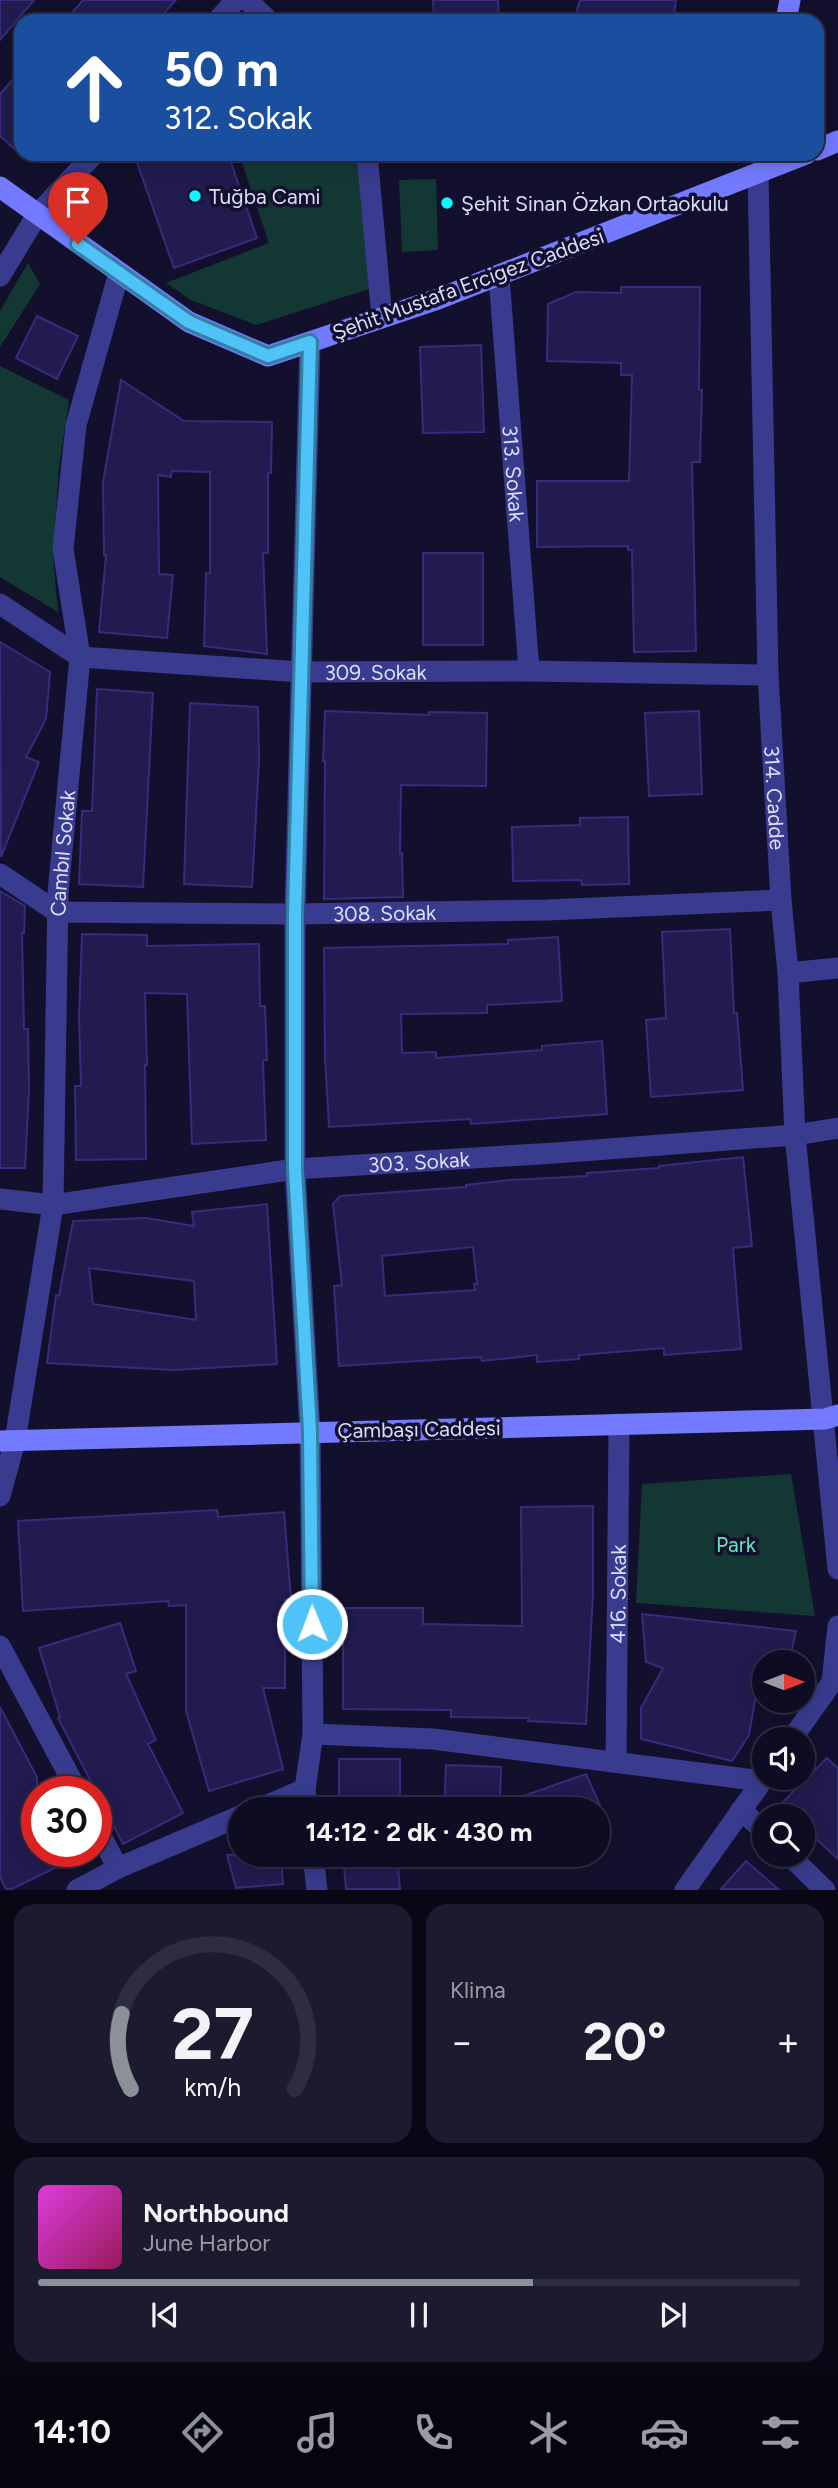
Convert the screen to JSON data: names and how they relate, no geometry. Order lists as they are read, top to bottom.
{
  "streets": {
    "main road": ["Şehit Mustafa Ercigez Caddesi", "Çambaşı Caddesi"],
    "street": [
      "313. Sokak",
      "309. Sokak",
      "314. Cadde",
      "Cambıl Sokak",
      "308. Sokak",
      "303. Sokak",
      "416. Sokak"
    ]
  },
  "crossings": [
    ["Şehit Mustafa Ercigez Caddesi", "313. Sokak"],
    ["Şehit Mustafa Ercigez Caddesi", "314. Cadde"],
    ["Şehit Mustafa Ercigez Caddesi", "Cambıl Sokak"],
    ["313. Sokak", "309. Sokak"],
    ["309. Sokak", "314. Cadde"],
    ["309. Sokak", "Cambıl Sokak"],
    ["314. Cadde", "308. Sokak"],
    ["314. Cadde", "303. Sokak"],
    ["314. Cadde", "Çambaşı Caddesi"],
    ["Cambıl Sokak", "308. Sokak"],
    ["Cambıl Sokak", "303. Sokak"],
    ["Cambıl Sokak", "Çambaşı Caddesi"],
    ["Çambaşı Caddesi", "416. Sokak"]
  ],
  "parks": ["Park"],
  "places": ["Tuğba Cami", "Şehit Sinan Özkan Ortaokulu"],
  "north": "right",
  "page": {
    "turn": ["50 m", "312. Sokak"],
    "limit": "30",
    "trip": "14:12 · 2 dk · 430 m",
    "tile": "Klima",
    "heat": ["−", "20°", "+"],
    "song": ["Northbound", "June Harbor"],
    "tabs": "14:10",
    "gauge": ["27", "km/h"]
  }
}
